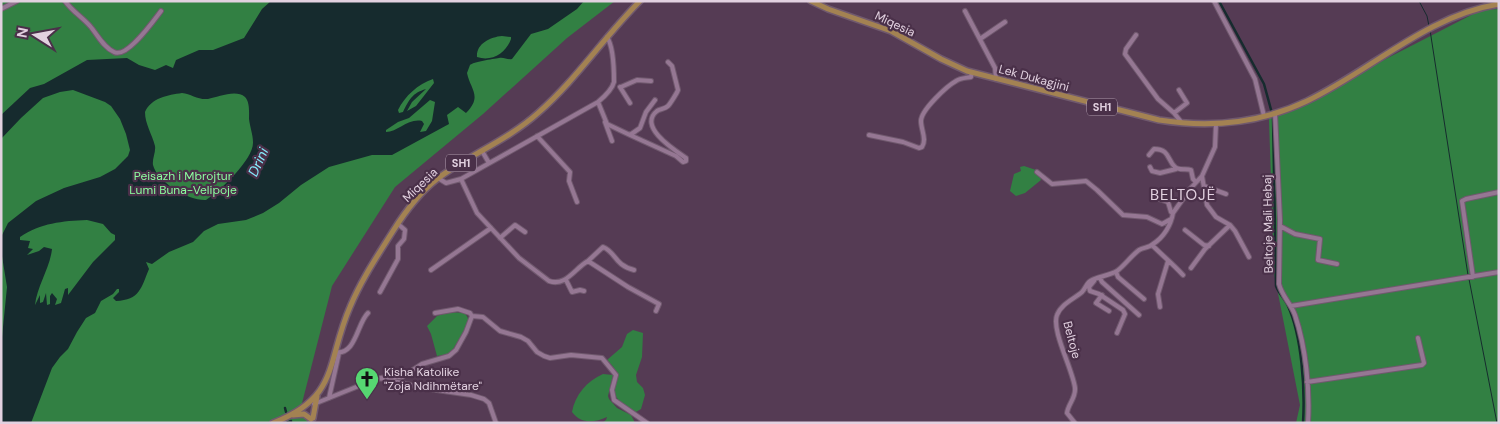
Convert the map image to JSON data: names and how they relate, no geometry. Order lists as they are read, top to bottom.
{
  "streets": {
    "main road": ["Miqesia", "Lek Dukagjini", "SH1"],
    "street": ["Beltoje Mali Hebaj", "Beltoje"]
  },
  "crossings": [
    ["Miqesia", "Lek Dukagjini"],
    ["Miqesia", "SH1"],
    ["Lek Dukagjini", "SH1"],
    ["SH1", "Beltoje Mali Hebaj"]
  ],
  "districts": ["BELTOJË"],
  "water": ["Drini"],
  "parks": ["Peisazh i Mbrojtur Lumi Buna-Velipoje"],
  "places": {
    "church": ["Kisha Katolike \"Zoja Ndihmëtare\""]
  },
  "north": "left"
}
